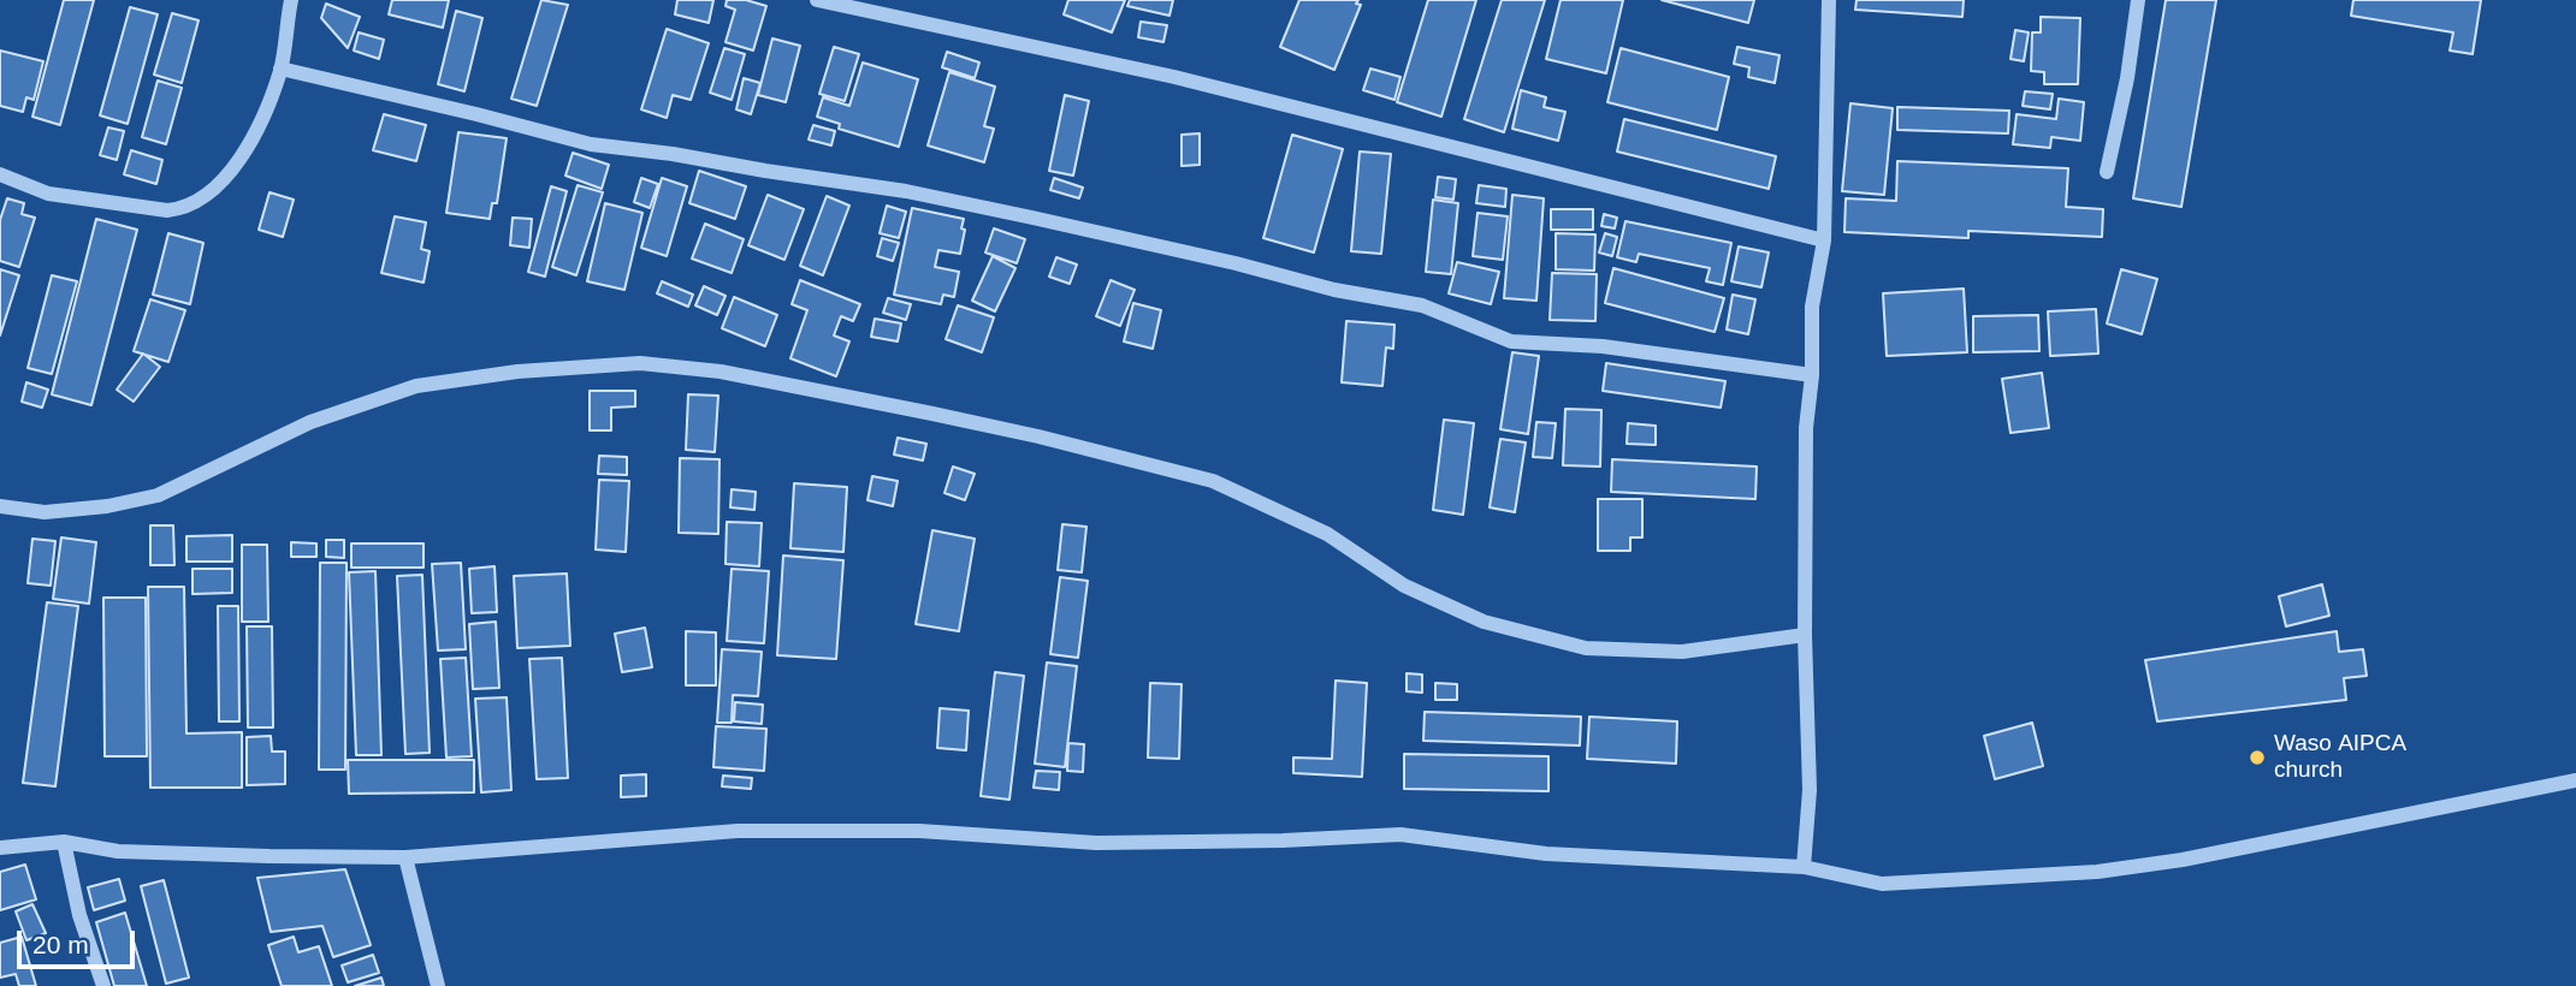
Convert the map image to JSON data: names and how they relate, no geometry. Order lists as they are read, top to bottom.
{
  "places": ["Waso AIPCA church"],
  "scale_bar": "20 m"
}
